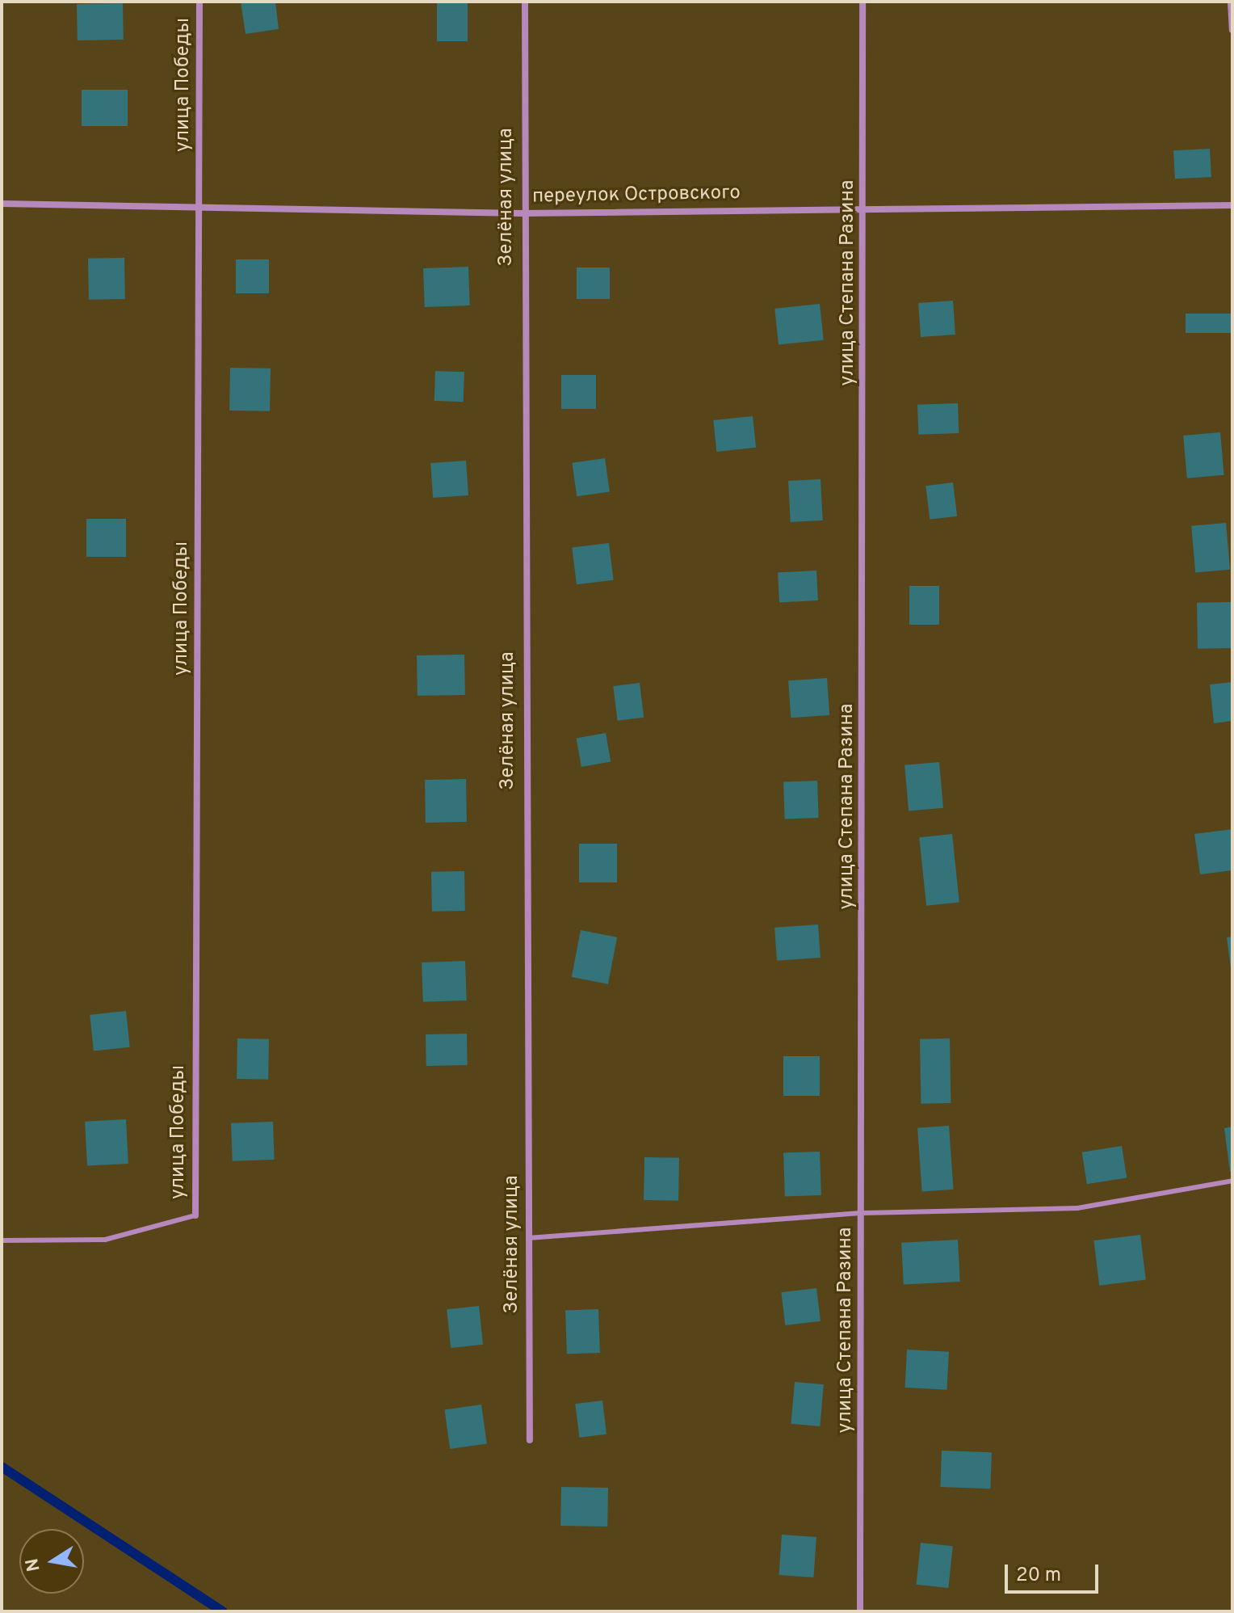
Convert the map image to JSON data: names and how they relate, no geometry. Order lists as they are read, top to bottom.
{
  "streets": {
    "street": [
      "улица Победы",
      "переулок Островского",
      "Зелёная улица",
      "улица Степана Разина"
    ]
  },
  "crossings": [
    ["улица Победы", "переулок Островского"],
    ["переулок Островского", "Зелёная улица"],
    ["переулок Островского", "улица Степана Разина"]
  ],
  "scale_bar": "20 m",
  "north": "left"
}
